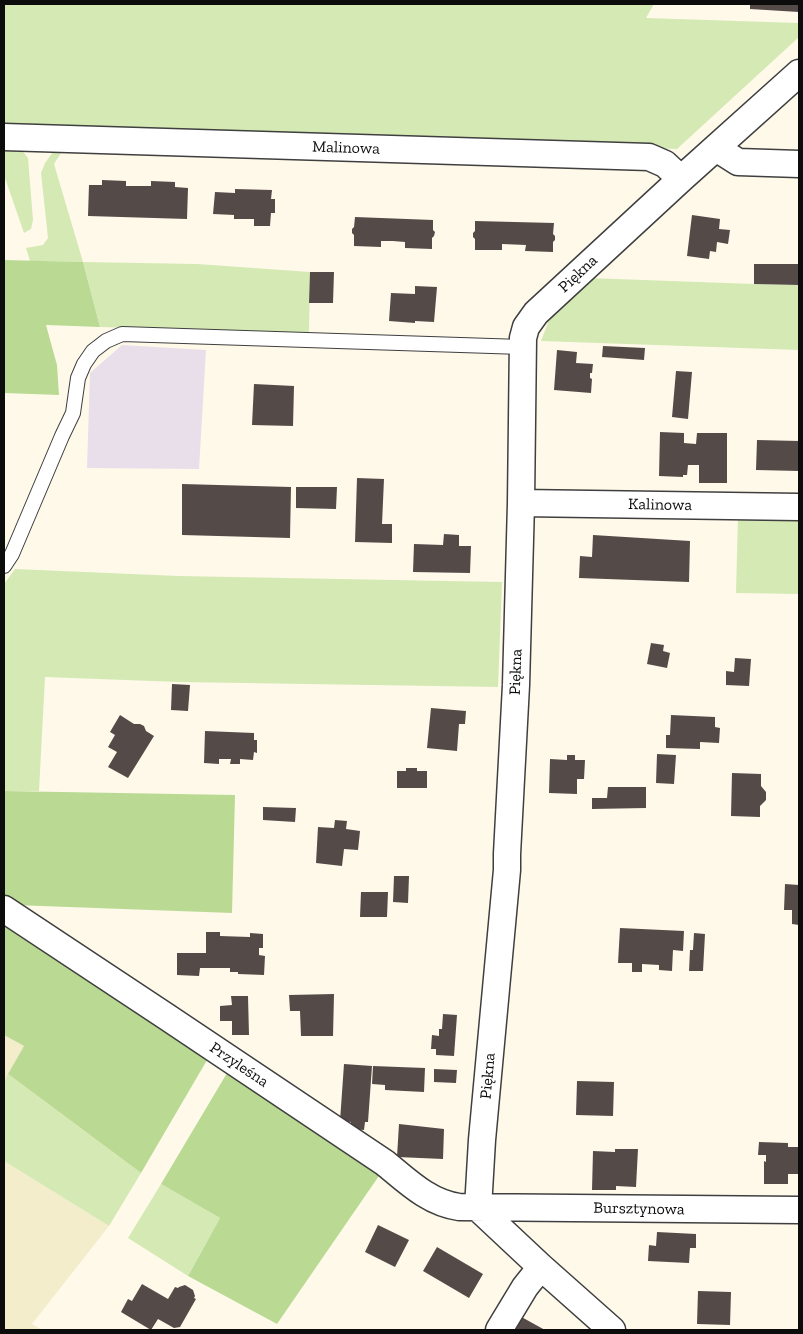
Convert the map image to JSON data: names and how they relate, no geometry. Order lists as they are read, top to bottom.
{
  "streets": {
    "street": [
      "Malinowa",
      "Piękna",
      "Kalinowa",
      "Przyleśna",
      "Bursztynowa"
    ]
  },
  "crossings": [
    ["Malinowa", "Piękna"],
    ["Piękna", "Kalinowa"],
    ["Piękna", "Przyleśna"],
    ["Piękna", "Bursztynowa"],
    ["Przyleśna", "Bursztynowa"]
  ]
}
